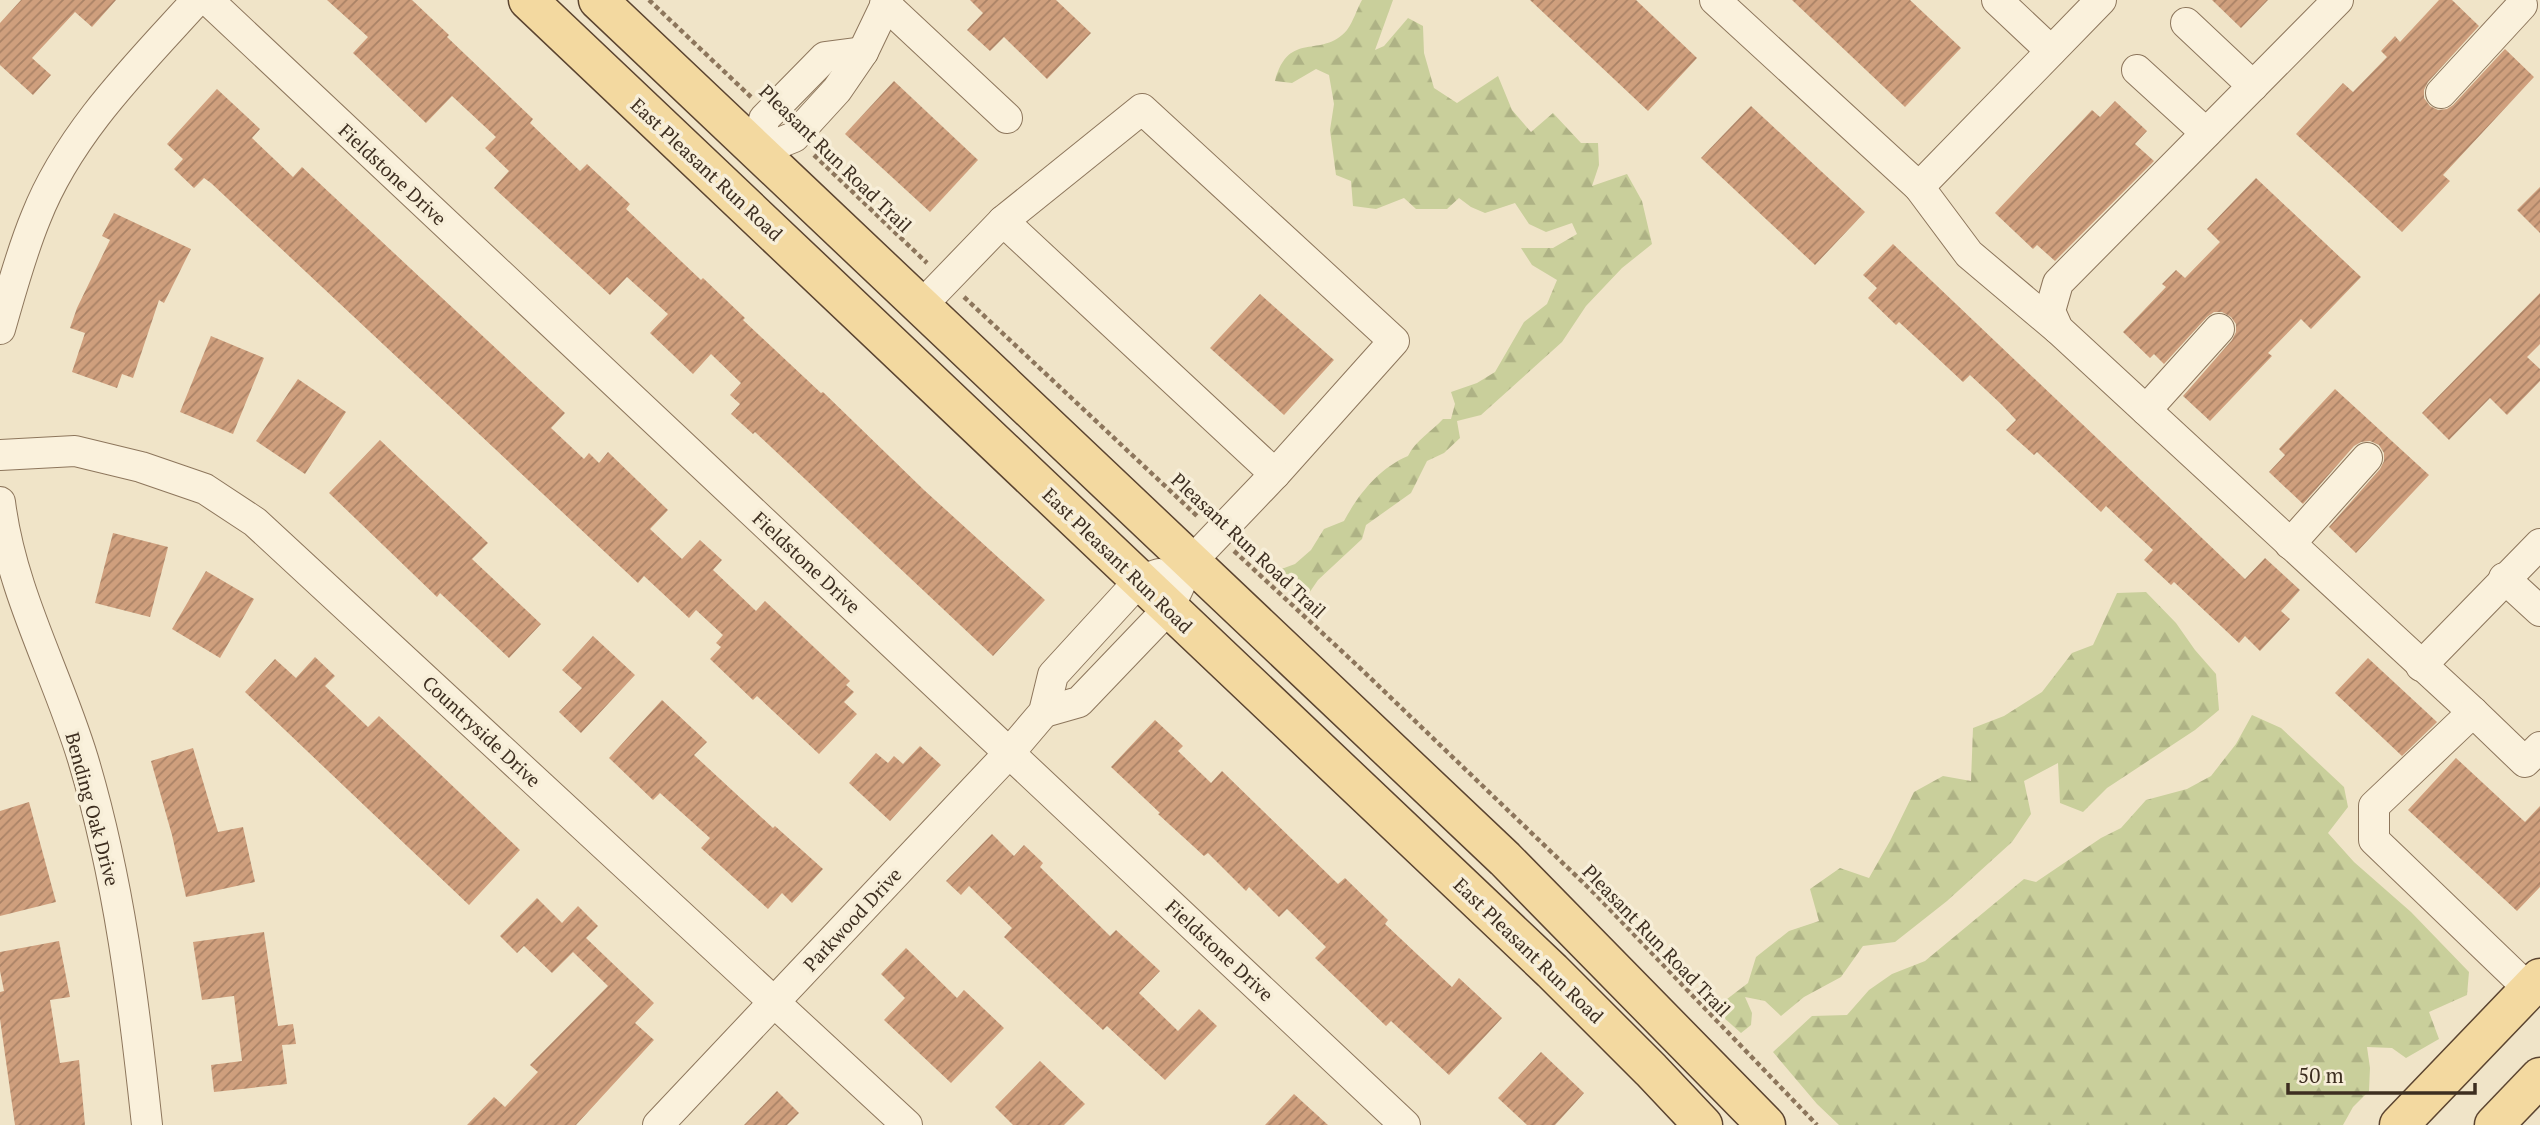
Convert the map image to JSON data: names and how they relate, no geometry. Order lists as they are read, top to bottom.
{
  "streets": {
    "main road": ["East Pleasant Run Road"],
    "street": [
      "Fieldstone Drive",
      "Countryside Drive",
      "Bending Oak Drive",
      "Parkwood Drive"
    ],
    "path": ["Pleasant Run Road Trail"]
  },
  "crossings": [
    ["East Pleasant Run Road", "Parkwood Drive"],
    ["Fieldstone Drive", "Parkwood Drive"],
    ["Countryside Drive", "Parkwood Drive"]
  ],
  "scale_bar": "50 m"
}
